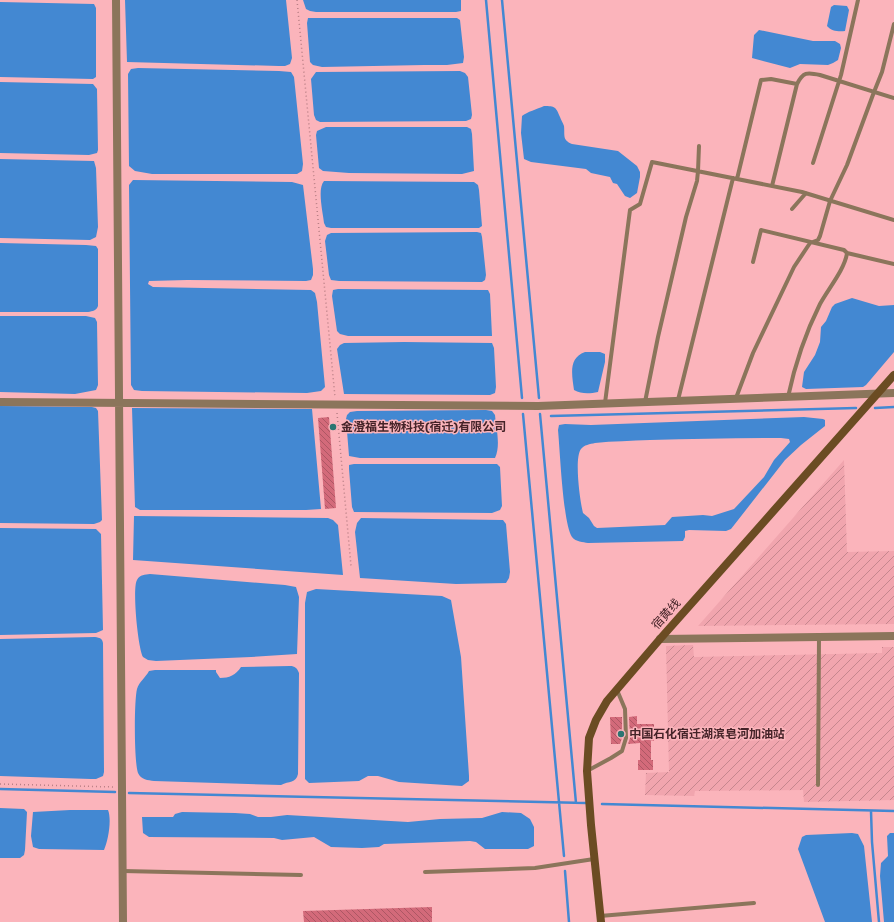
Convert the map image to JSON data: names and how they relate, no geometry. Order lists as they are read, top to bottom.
{
  "streets": {
    "main road": ["宿黄线"]
  },
  "places": ["金澄福生物科技(宿迁)有限公司", "中国石化宿迁湖滨皂河加油站"]
}
